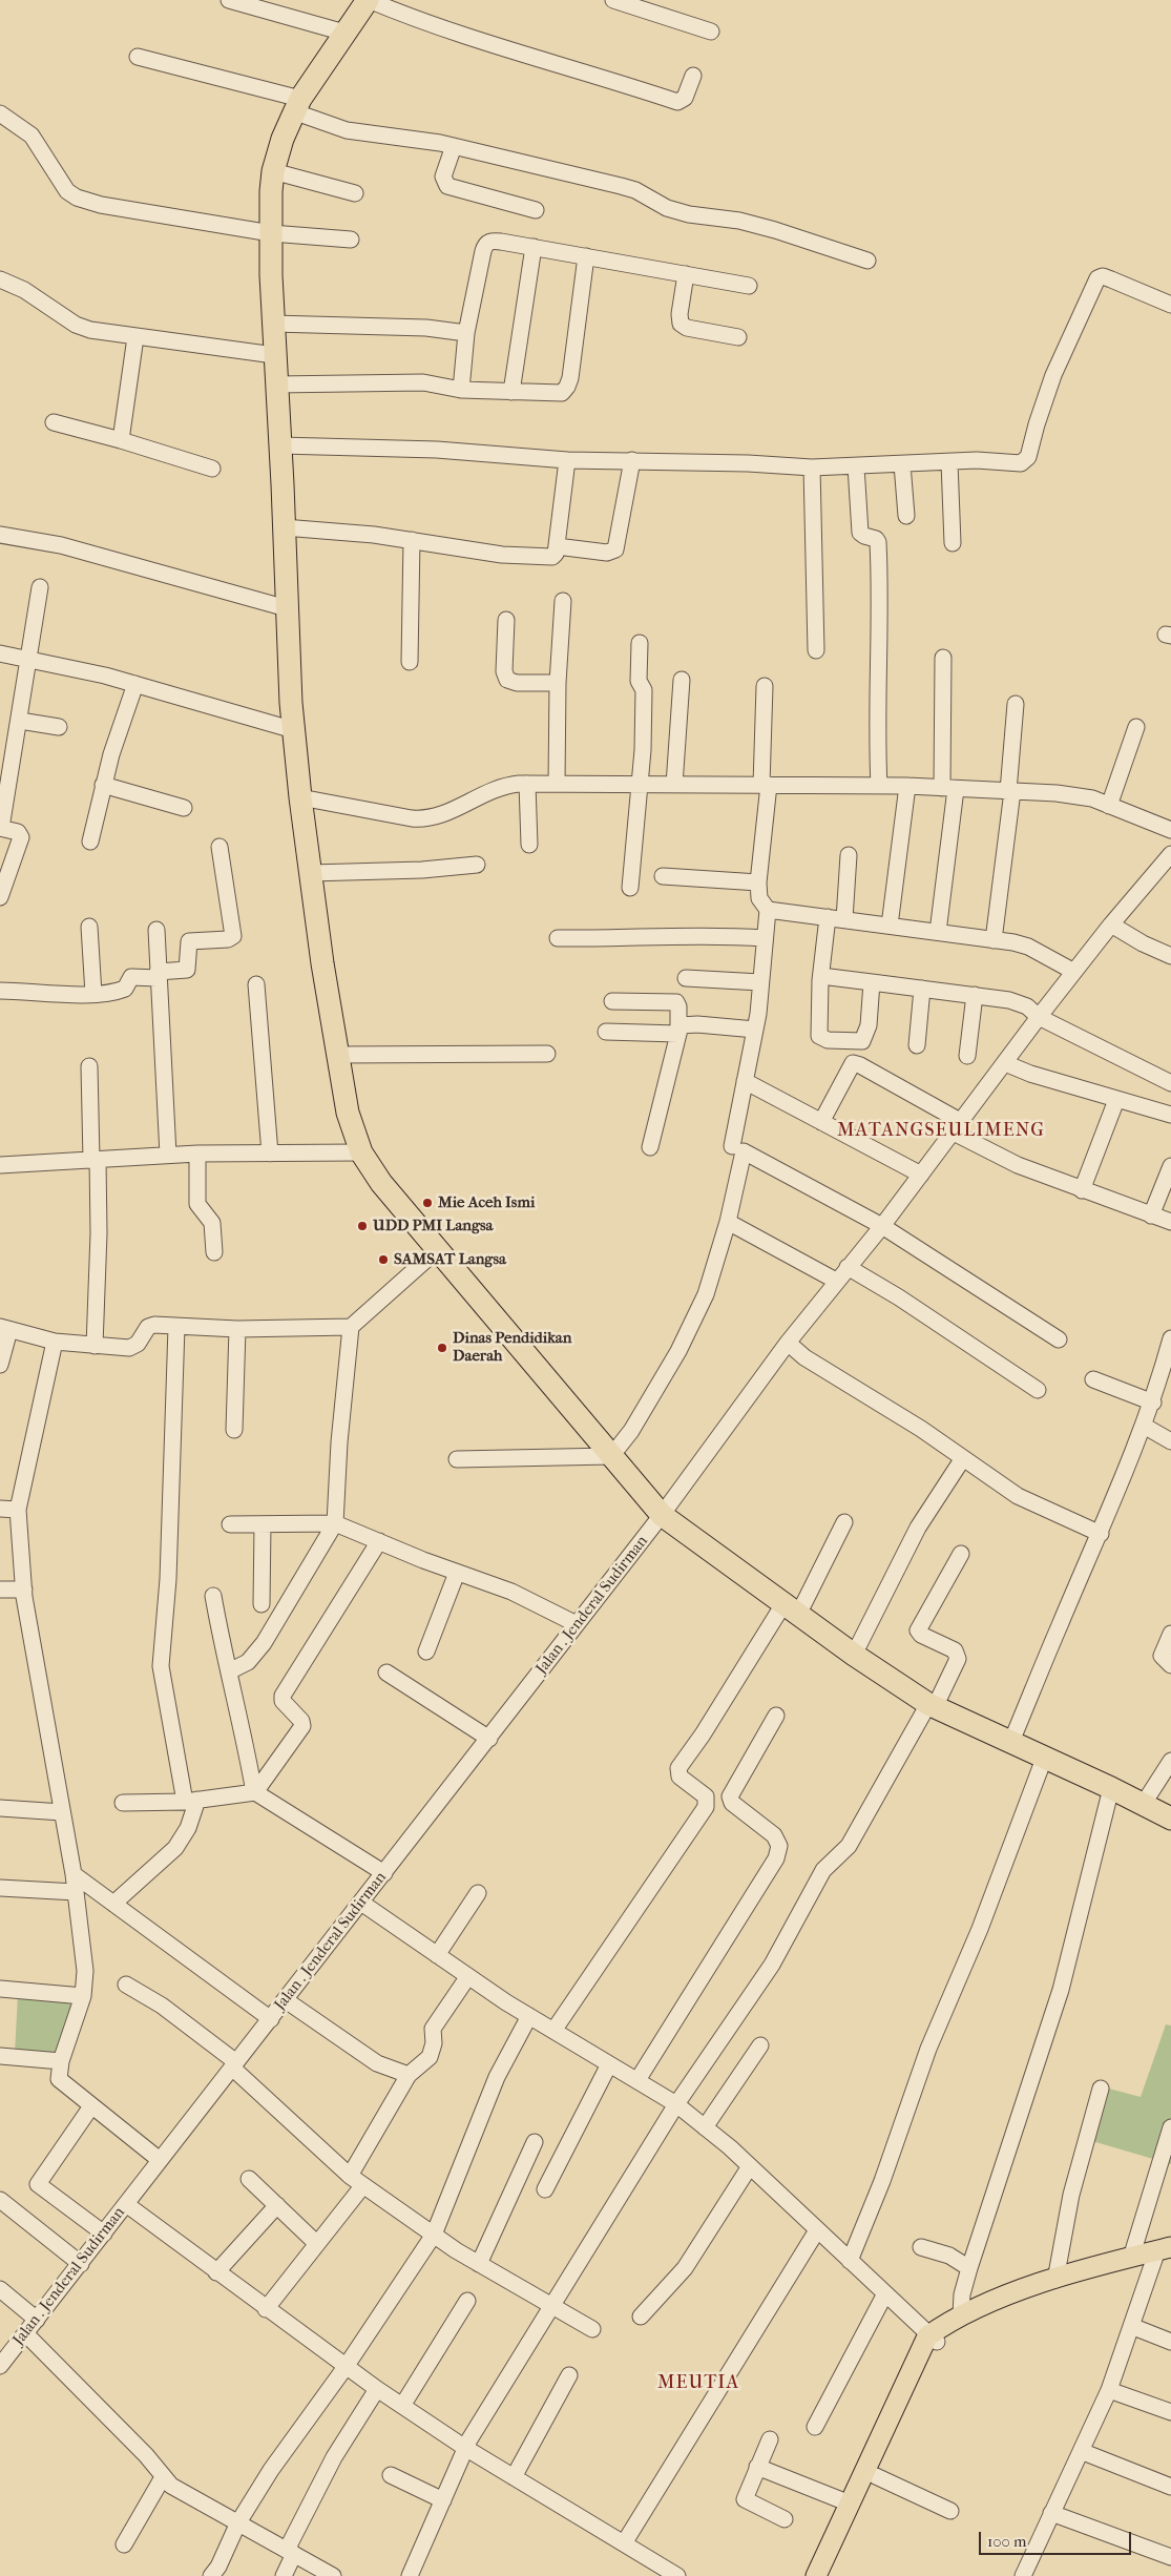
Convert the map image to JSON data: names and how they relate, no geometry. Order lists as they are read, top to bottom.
{
  "streets": {
    "street": ["Jalan . Jenderal Sudirman"]
  },
  "districts": ["MATANGSEULIMENG", "MEUTIA"],
  "places": [
    "Mie Aceh Ismi",
    "UDD PMI Langsa",
    "SAMSAT Langsa",
    "Dinas Pendidikan Daerah"
  ],
  "scale_bar": "100 m"
}
